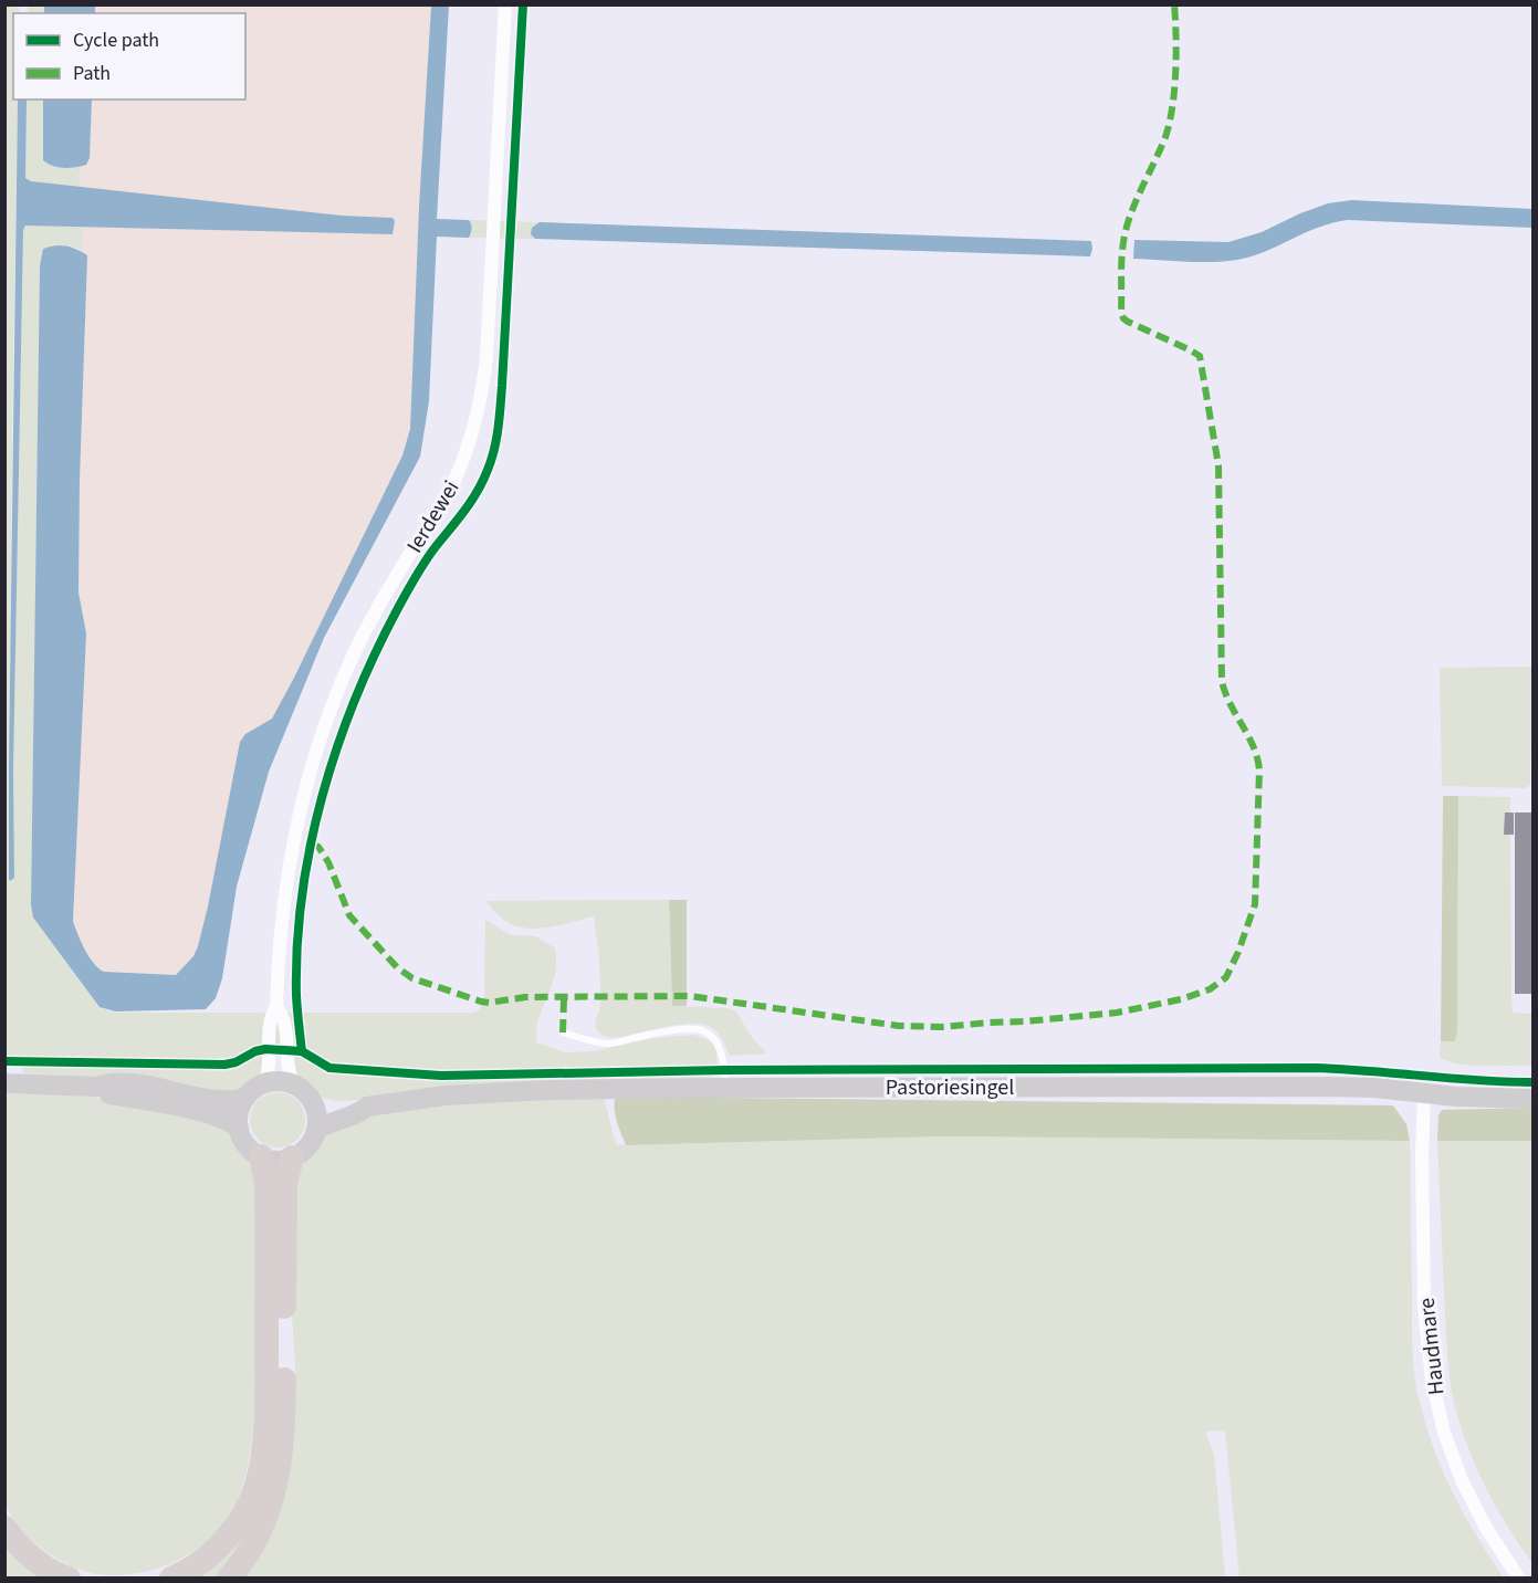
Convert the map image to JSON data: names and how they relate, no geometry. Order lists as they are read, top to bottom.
{
  "streets": {
    "street": ["Ierdewei", "Pastoriesingel", "Haudmare"]
  },
  "crossings": [
    ["Ierdewei", "Pastoriesingel"],
    ["Pastoriesingel", "Haudmare"]
  ],
  "legend": ["Cycle path", "Path"]
}
